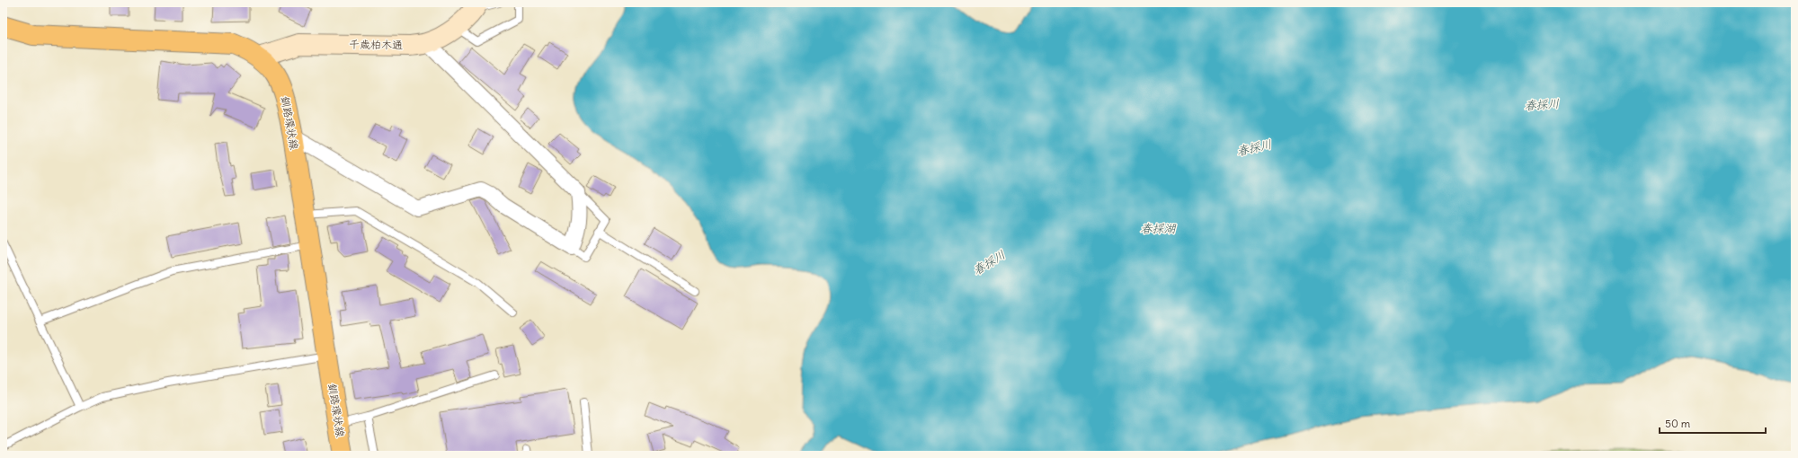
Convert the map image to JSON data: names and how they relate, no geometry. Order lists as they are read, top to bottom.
{
  "streets": {
    "main road": ["釧路環状線"],
    "street": ["千歳柏木通"]
  },
  "crossings": [
    ["千歳柏木通", "釧路環状線"]
  ],
  "water": ["春採川", "春採湖"],
  "scale_bar": "50 m"
}
